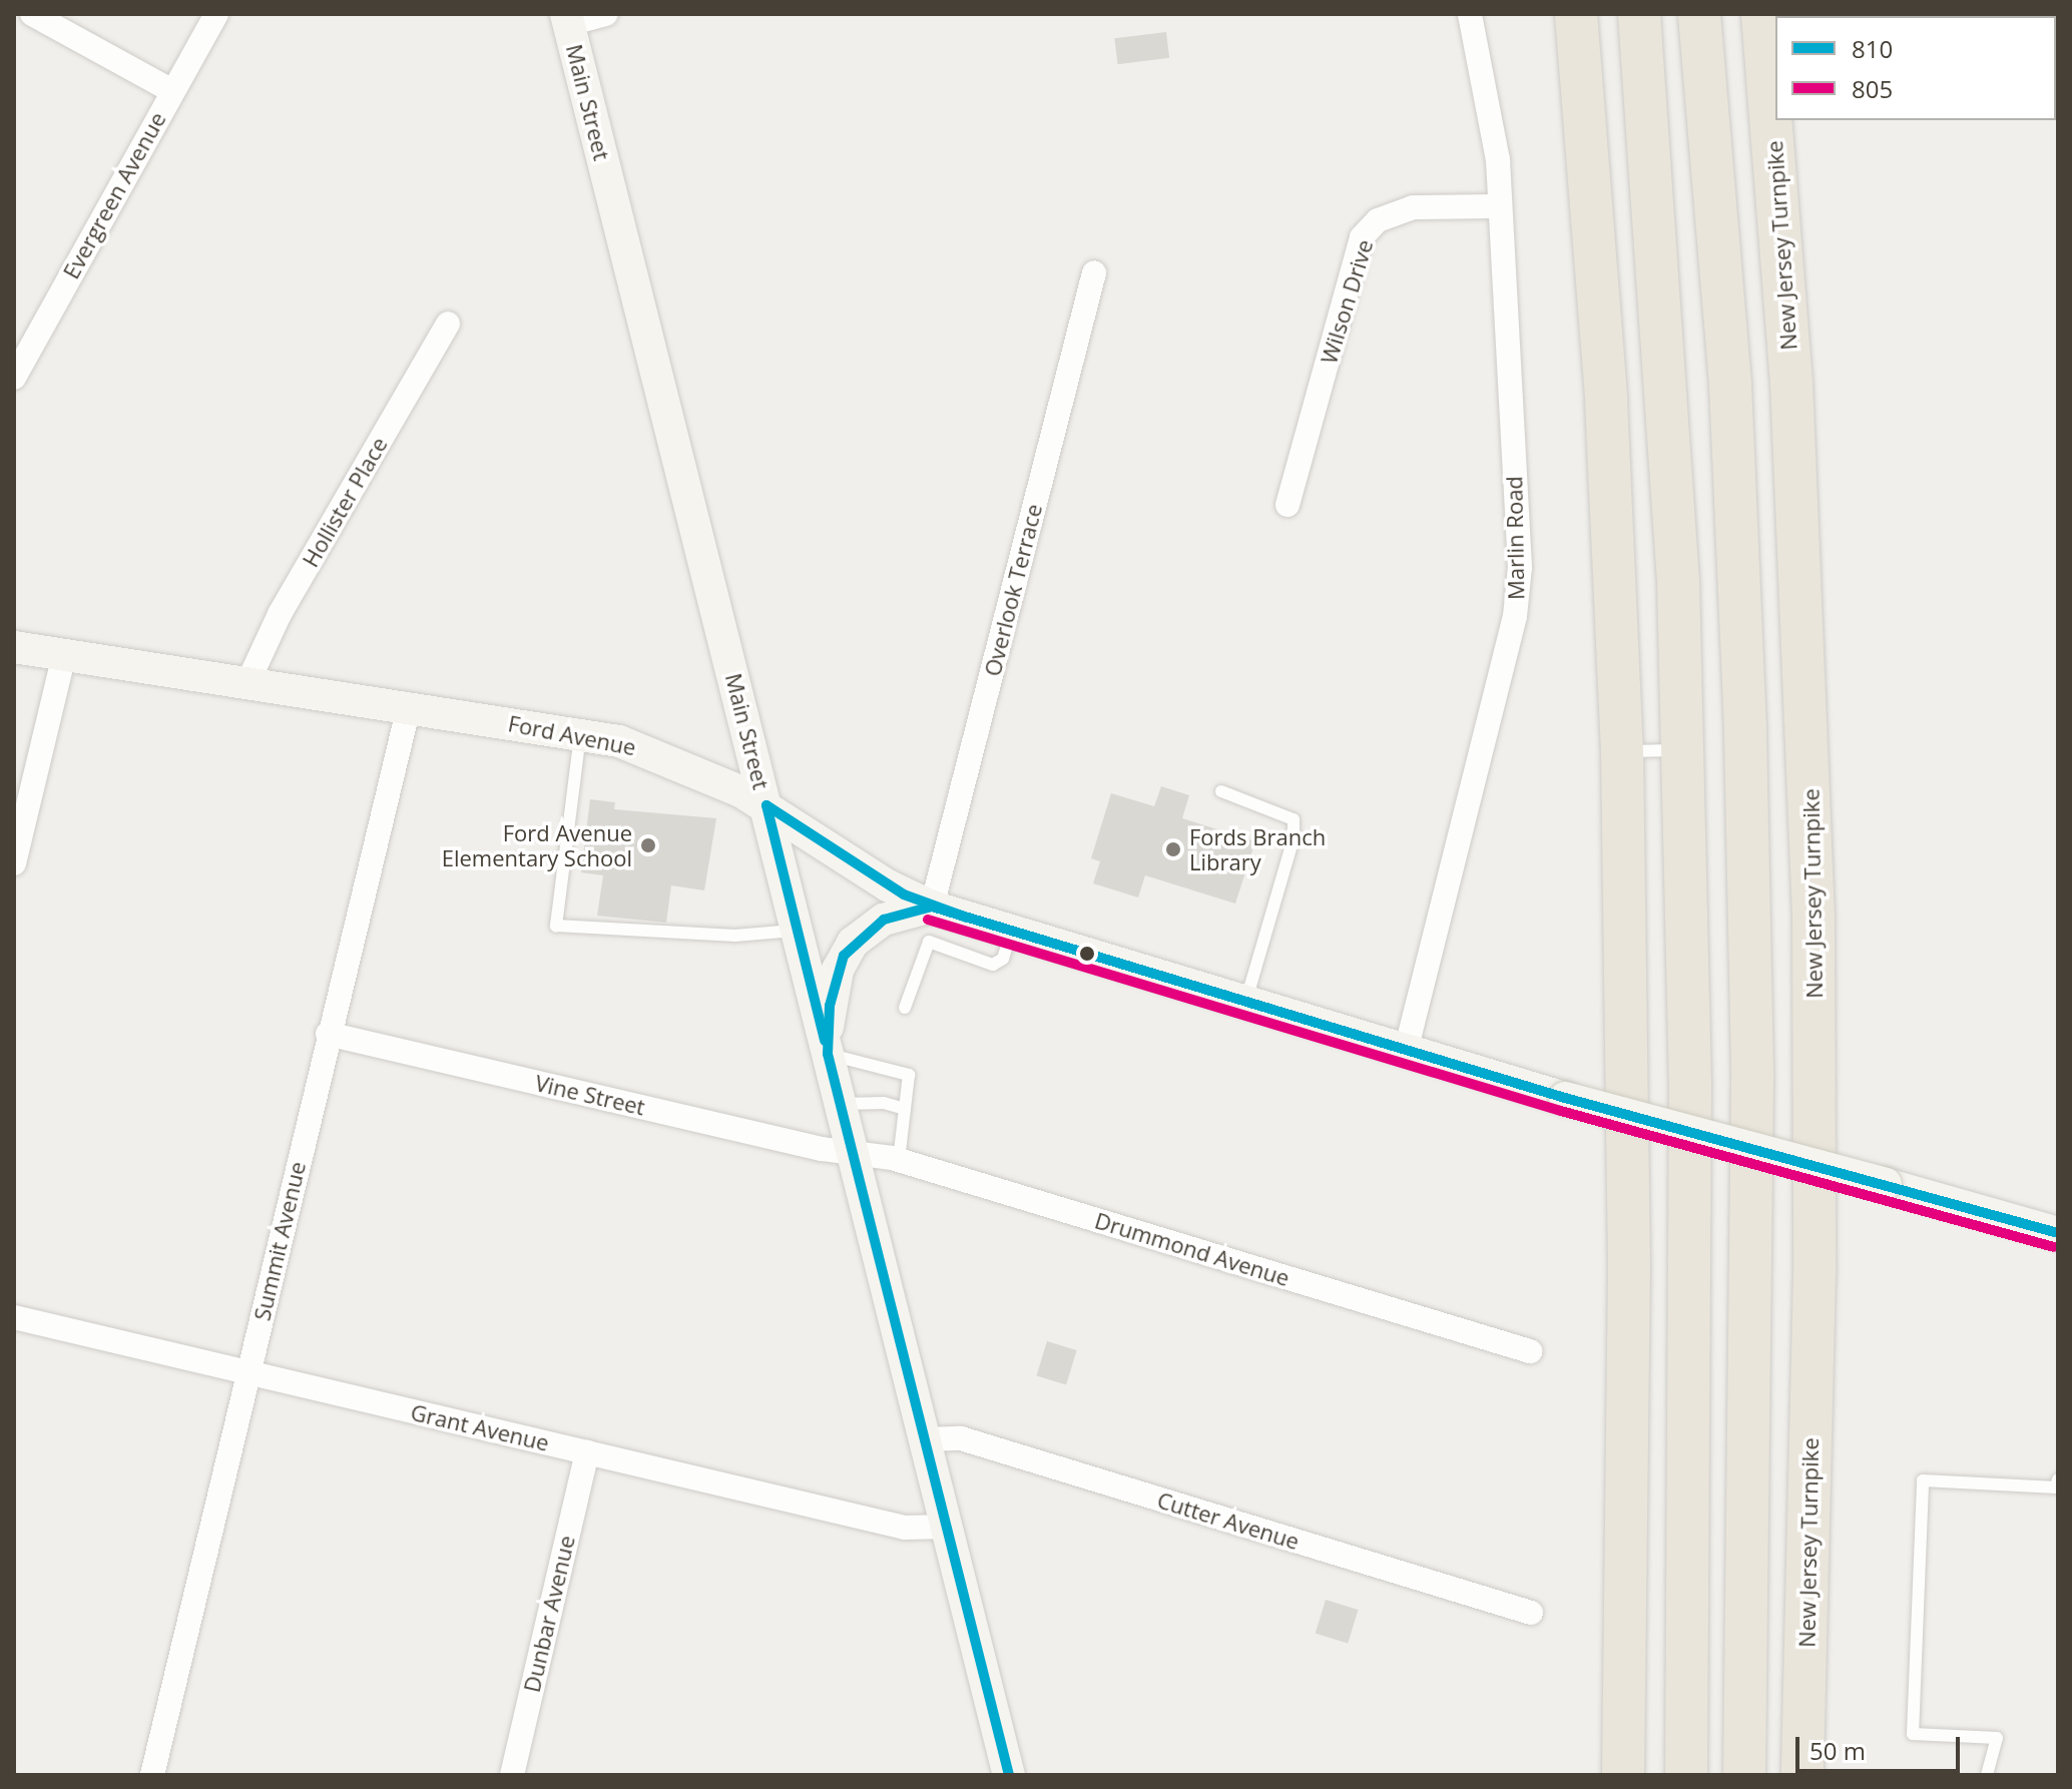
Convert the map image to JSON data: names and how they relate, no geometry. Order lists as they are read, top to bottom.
{
  "streets": {
    "highway": ["New Jersey Turnpike"],
    "street": [
      "Main Street",
      "Evergreen Avenue",
      "Wilson Drive",
      "Hollister Place",
      "Marlin Road",
      "Overlook Terrace",
      "Ford Avenue",
      "Vine Street",
      "Summit Avenue",
      "Drummond Avenue",
      "Grant Avenue",
      "Cutter Avenue",
      "Dunbar Avenue"
    ]
  },
  "crossings": [
    ["Main Street", "Ford Avenue"],
    ["Main Street", "Vine Street"],
    ["Main Street", "Drummond Avenue"],
    ["Main Street", "Grant Avenue"],
    ["Main Street", "Cutter Avenue"],
    ["Wilson Drive", "Marlin Road"],
    ["Hollister Place", "Ford Avenue"],
    ["Marlin Road", "Ford Avenue"],
    ["Overlook Terrace", "Ford Avenue"],
    ["Ford Avenue", "Summit Avenue"],
    ["Vine Street", "Summit Avenue"],
    ["Vine Street", "Drummond Avenue"],
    ["Summit Avenue", "Grant Avenue"],
    ["Grant Avenue", "Dunbar Avenue"]
  ],
  "places": ["Ford Avenue Elementary School", "Fords Branch Library"],
  "lines": ["transit line 810", "transit line 805"],
  "legend": ["810", "805"],
  "scale_bar": "50 m"
}
